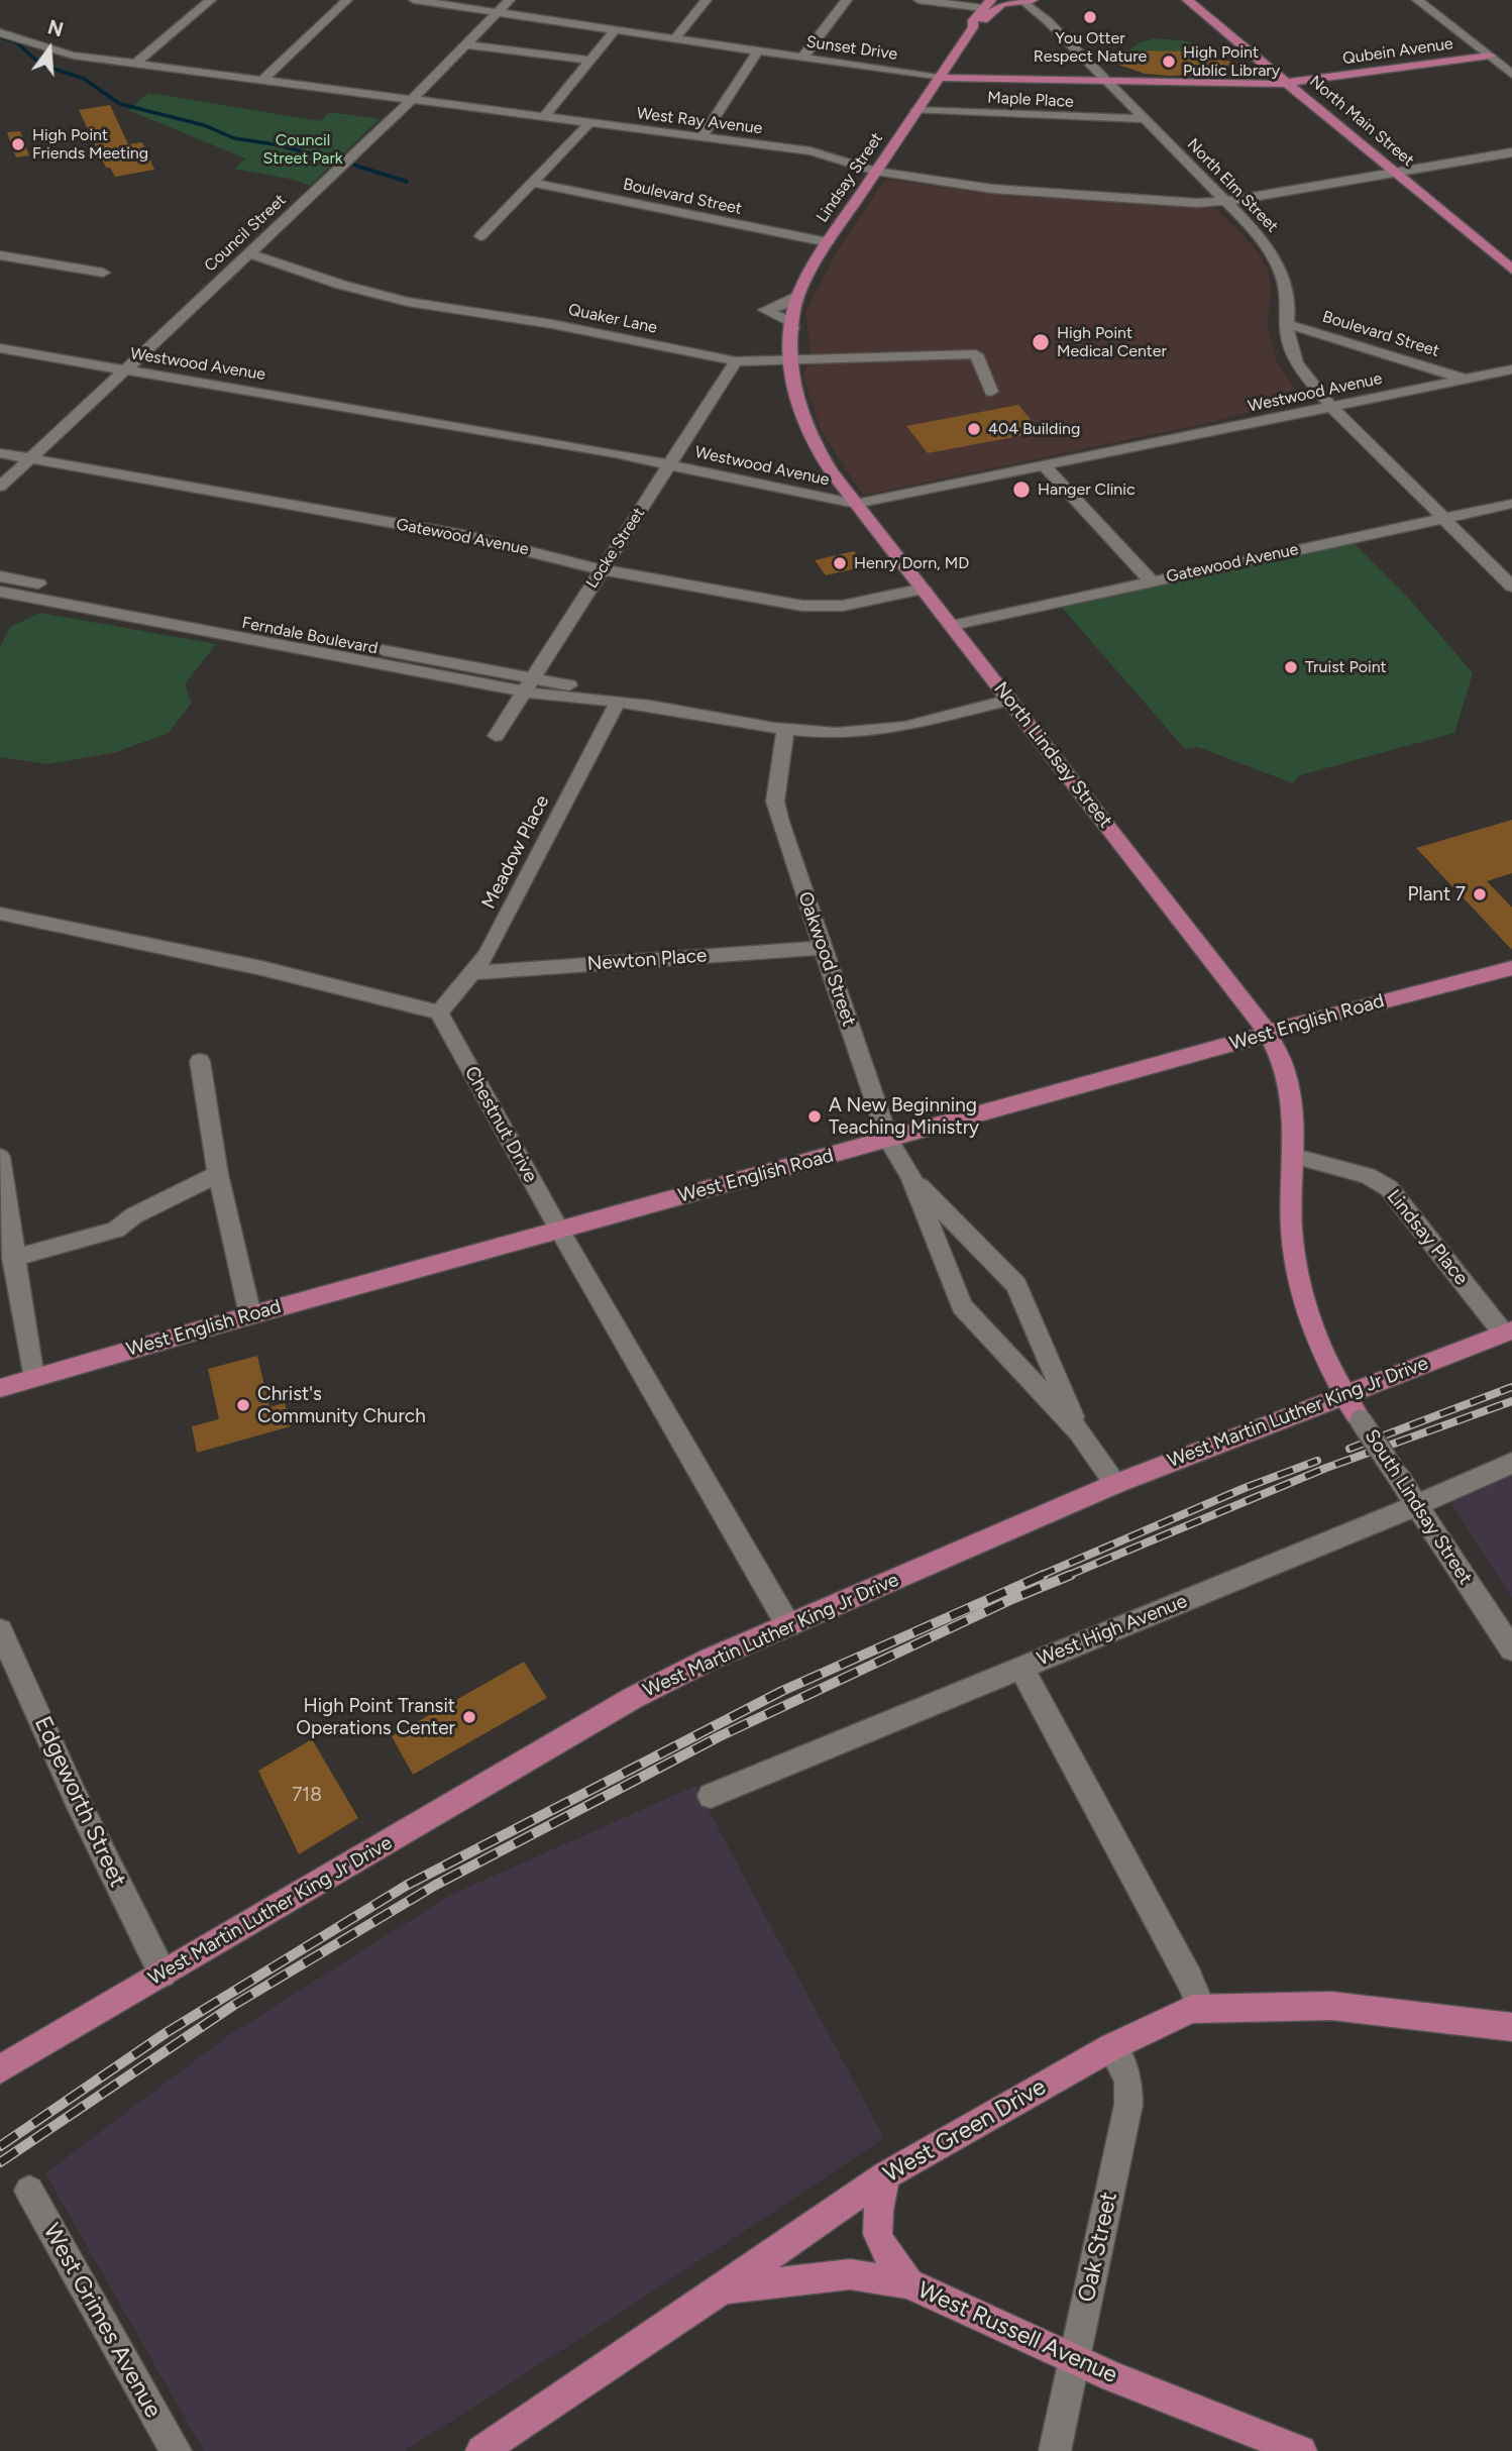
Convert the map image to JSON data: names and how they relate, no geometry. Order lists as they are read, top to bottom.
{
  "streets": {
    "main road": [
      "Sunset Drive",
      "Qubein Avenue",
      "North Main Street",
      "Lindsay Street",
      "North Lindsay Street",
      "West English Road",
      "West Martin Luther King Jr Drive",
      "South Lindsay Street",
      "West Green Drive",
      "West Russell Avenue"
    ],
    "street": [
      "Maple Place",
      "West Ray Avenue",
      "North Elm Street",
      "Boulevard Street",
      "Council Street",
      "Quaker Lane",
      "Westwood Avenue",
      "Gatewood Avenue",
      "Locke Street",
      "Ferndale Boulevard",
      "Meadow Place",
      "Oakwood Street",
      "Newton Place",
      "Chestnut Drive",
      "Lindsay Place",
      "West High Avenue",
      "Edgeworth Street",
      "Oak Street",
      "West Grimes Avenue"
    ]
  },
  "crossings": [
    ["Sunset Drive", "Qubein Avenue"],
    ["Sunset Drive", "North Main Street"],
    ["Sunset Drive", "Lindsay Street"],
    ["Sunset Drive", "North Elm Street"],
    ["Sunset Drive", "Council Street"],
    ["Qubein Avenue", "North Main Street"],
    ["Maple Place", "Lindsay Street"],
    ["Maple Place", "North Elm Street"],
    ["West Ray Avenue", "North Main Street"],
    ["West Ray Avenue", "Lindsay Street"],
    ["West Ray Avenue", "North Elm Street"],
    ["West Ray Avenue", "Council Street"],
    ["Lindsay Street", "Boulevard Street"],
    ["Lindsay Street", "Quaker Lane"],
    ["Lindsay Street", "North Lindsay Street"],
    ["North Elm Street", "Boulevard Street"],
    ["North Elm Street", "Westwood Avenue"],
    ["North Elm Street", "Gatewood Avenue"],
    ["Boulevard Street", "Westwood Avenue"],
    ["Council Street", "Quaker Lane"],
    ["Council Street", "Westwood Avenue"],
    ["Council Street", "Gatewood Avenue"],
    ["Quaker Lane", "Locke Street"],
    ["Quaker Lane", "North Lindsay Street"],
    ["Westwood Avenue", "Locke Street"],
    ["Westwood Avenue", "North Lindsay Street"],
    ["Gatewood Avenue", "Locke Street"],
    ["Gatewood Avenue", "North Lindsay Street"],
    ["Locke Street", "Ferndale Boulevard"],
    ["Ferndale Boulevard", "North Lindsay Street"],
    ["Ferndale Boulevard", "Meadow Place"],
    ["Ferndale Boulevard", "Oakwood Street"],
    ["North Lindsay Street", "West English Road"],
    ["North Lindsay Street", "Lindsay Place"],
    ["North Lindsay Street", "South Lindsay Street"],
    ["Meadow Place", "Newton Place"],
    ["Meadow Place", "Chestnut Drive"],
    ["Oakwood Street", "Newton Place"],
    ["Oakwood Street", "West English Road"],
    ["Oakwood Street", "West Martin Luther King Jr Drive"],
    ["West English Road", "Chestnut Drive"],
    ["Chestnut Drive", "West Martin Luther King Jr Drive"],
    ["Lindsay Place", "West Martin Luther King Jr Drive"],
    ["Lindsay Place", "South Lindsay Street"],
    ["West Martin Luther King Jr Drive", "South Lindsay Street"],
    ["West Martin Luther King Jr Drive", "Edgeworth Street"],
    ["South Lindsay Street", "West High Avenue"],
    ["West Green Drive", "Oak Street"],
    ["West Green Drive", "West Russell Avenue"],
    ["Oak Street", "West Russell Avenue"]
  ],
  "parks": ["Council Street Park"],
  "places": [
    "You Otter Respect Nature",
    "High Point Public Library",
    "High Point Friends Meeting",
    "High Point Medical Center",
    "404 Building",
    "Hanger Clinic",
    "Henry Dorn, MD",
    "Truist Point",
    "Plant 7",
    "A New Beginning Teaching Ministry",
    "Christ's Community Church",
    "High Point Transit Operations Center"
  ],
  "house_numbers": ["718"],
  "north": "top"
}
